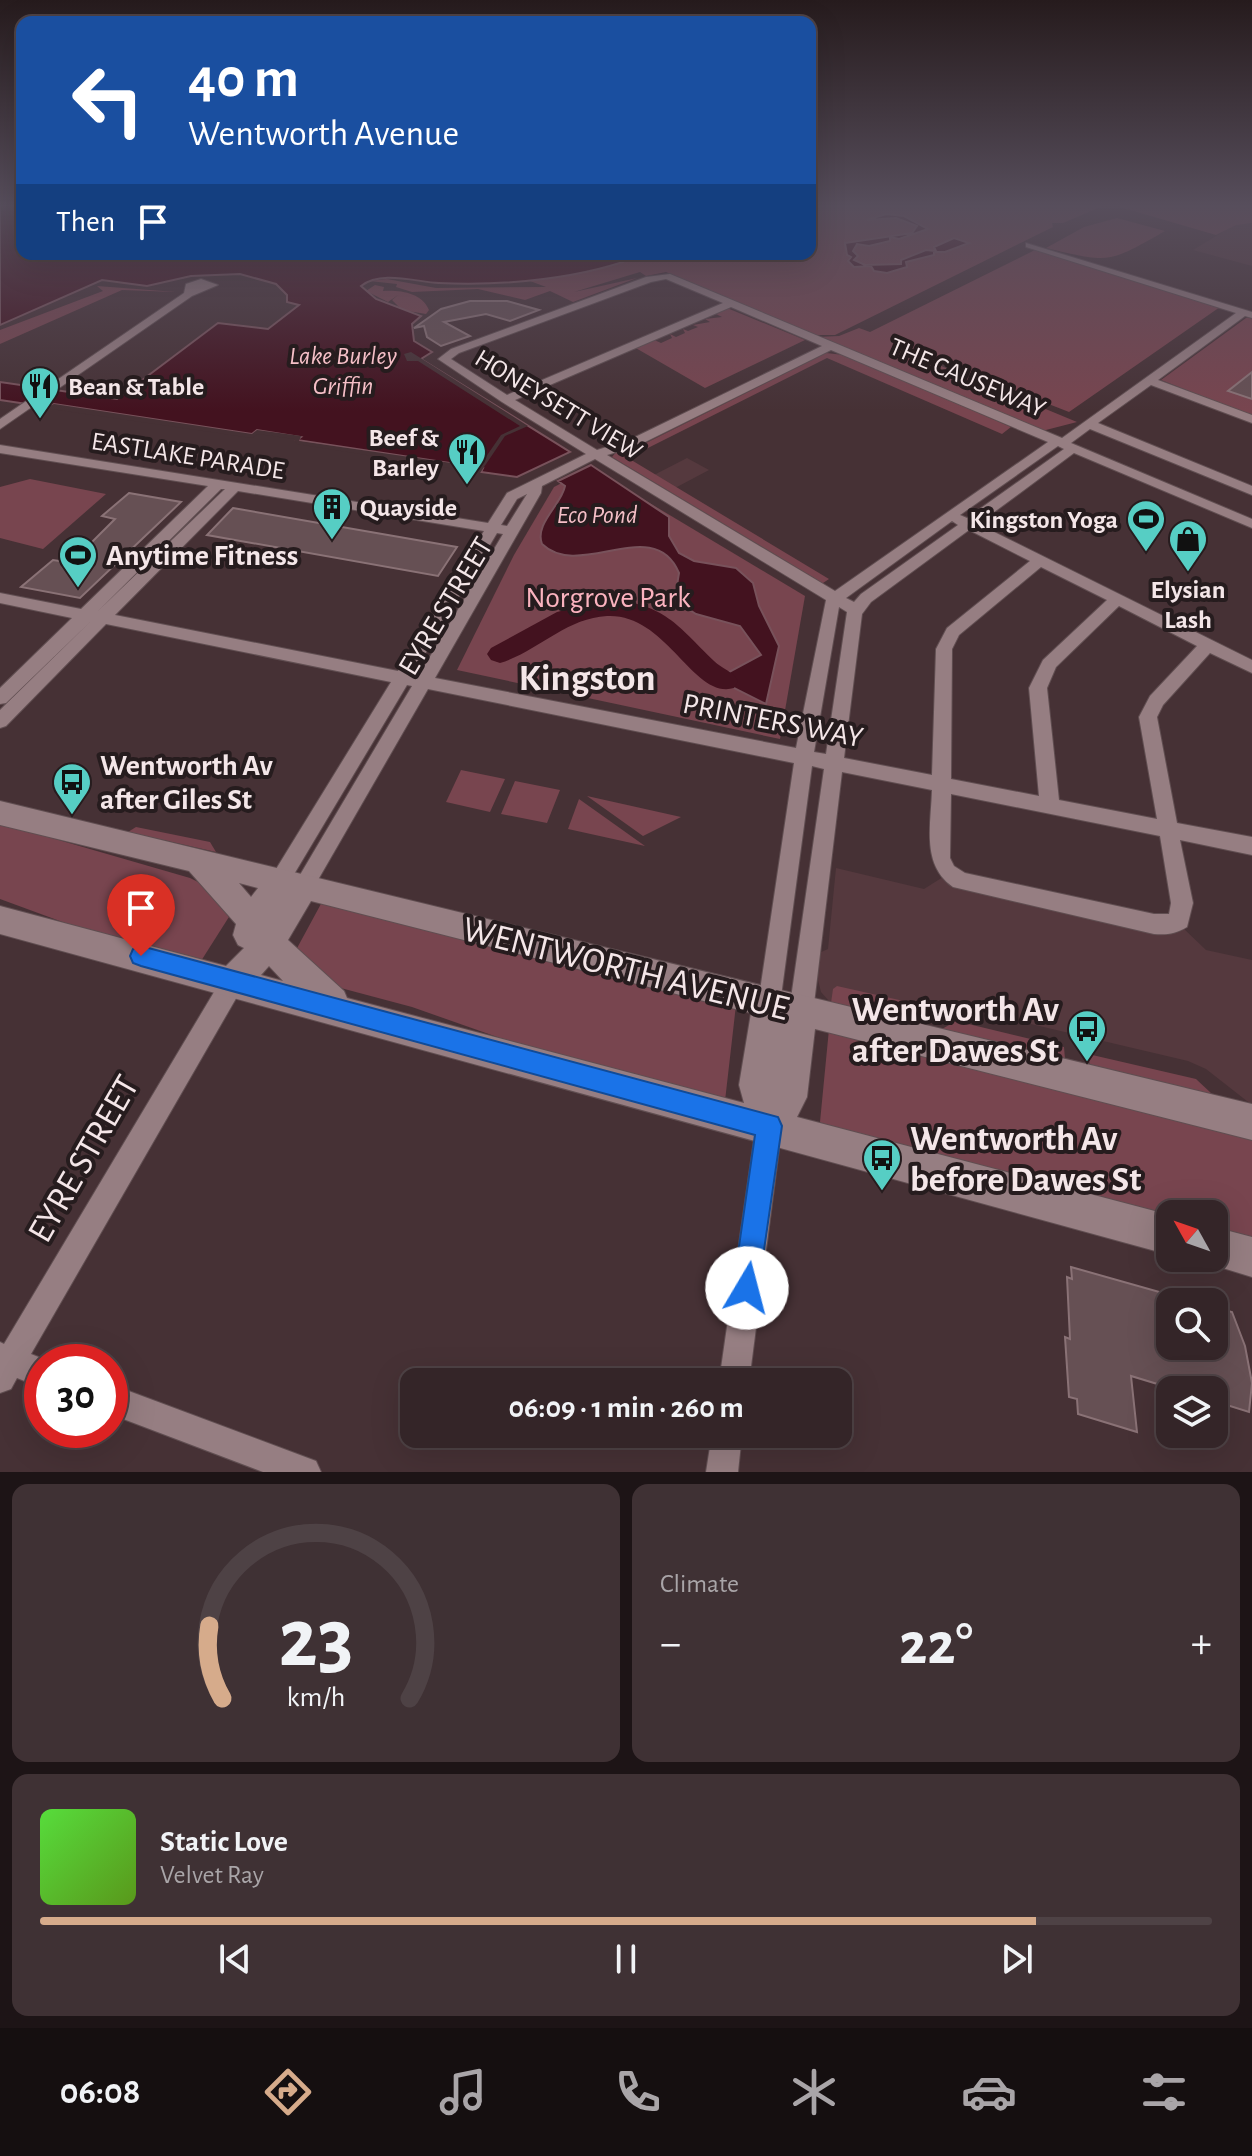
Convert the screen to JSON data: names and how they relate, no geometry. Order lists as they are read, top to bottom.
{
  "streets": {
    "main road": ["EYRE STREET", "WENTWORTH AVENUE"],
    "street": [
      "THE CAUSEWAY",
      "HONEYSETT VIEW",
      "EASTLAKE PARADE",
      "PRINTERS WAY"
    ]
  },
  "crossings": [
    ["THE CAUSEWAY", "HONEYSETT VIEW"],
    ["THE CAUSEWAY", "EYRE STREET"],
    ["HONEYSETT VIEW", "EYRE STREET"],
    ["EASTLAKE PARADE", "EYRE STREET"],
    ["EYRE STREET", "PRINTERS WAY"],
    ["EYRE STREET", "WENTWORTH AVENUE"]
  ],
  "districts": ["Kingston"],
  "water": ["Lake Burley Griffin", "Eco Pond"],
  "parks": ["Norgrove Park"],
  "places": {
    "restaurant": ["Bean & Table", "Beef & Barley"],
    "building": ["Quayside"],
    "sports": ["Kingston Yoga", "Anytime Fitness"],
    "shop": ["Elysian Lash"],
    "bus stop": ["Wentworth Av after Giles St", "Wentworth Av after Dawes St", "Wentworth Av before Dawes St"]
  },
  "north": "top left",
  "page": {
    "turn": ["40 m", "Wentworth Avenue"],
    "then": "Then",
    "limit": "30",
    "trip": "06:09 · 1 min · 260 m",
    "tile": "Climate",
    "heat": ["−", "22°", "+"],
    "song": ["Static Love", "Velvet Ray"],
    "tabs": "06:08",
    "gauge": ["23", "km/h"]
  }
}
